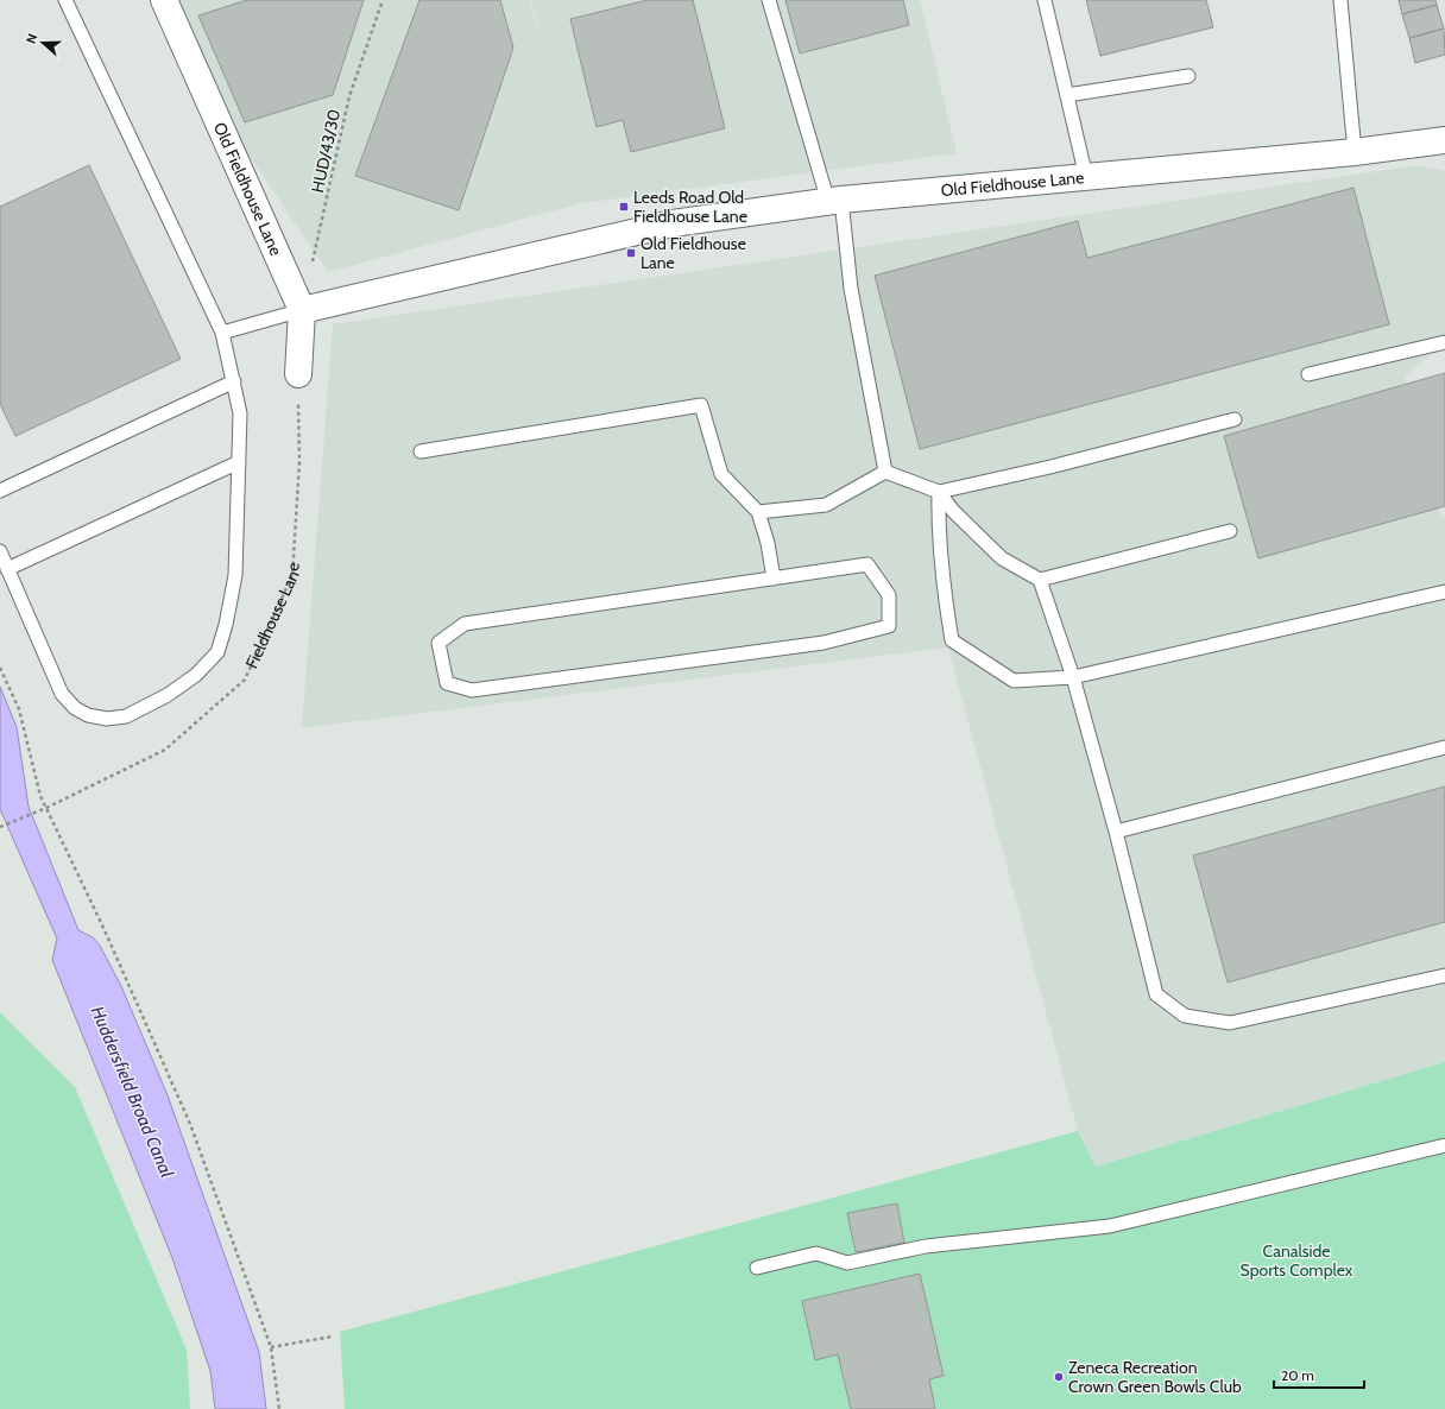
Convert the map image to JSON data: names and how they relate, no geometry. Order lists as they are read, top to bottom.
{
  "streets": {
    "street": ["Old Fieldhouse Lane"],
    "path": ["HUD/43/30", "Fieldhouse Lane"]
  },
  "water": ["Huddersfield Broad Canal"],
  "parks": ["Canalside Sports Complex"],
  "places": {
    "transit": ["Leeds Road Old Fieldhouse Lane", "Old Fieldhouse Lane"],
    "other": ["Zeneca Recreation Crown Green Bowls Club"]
  },
  "scale_bar": "20 m",
  "north": "left"
}
